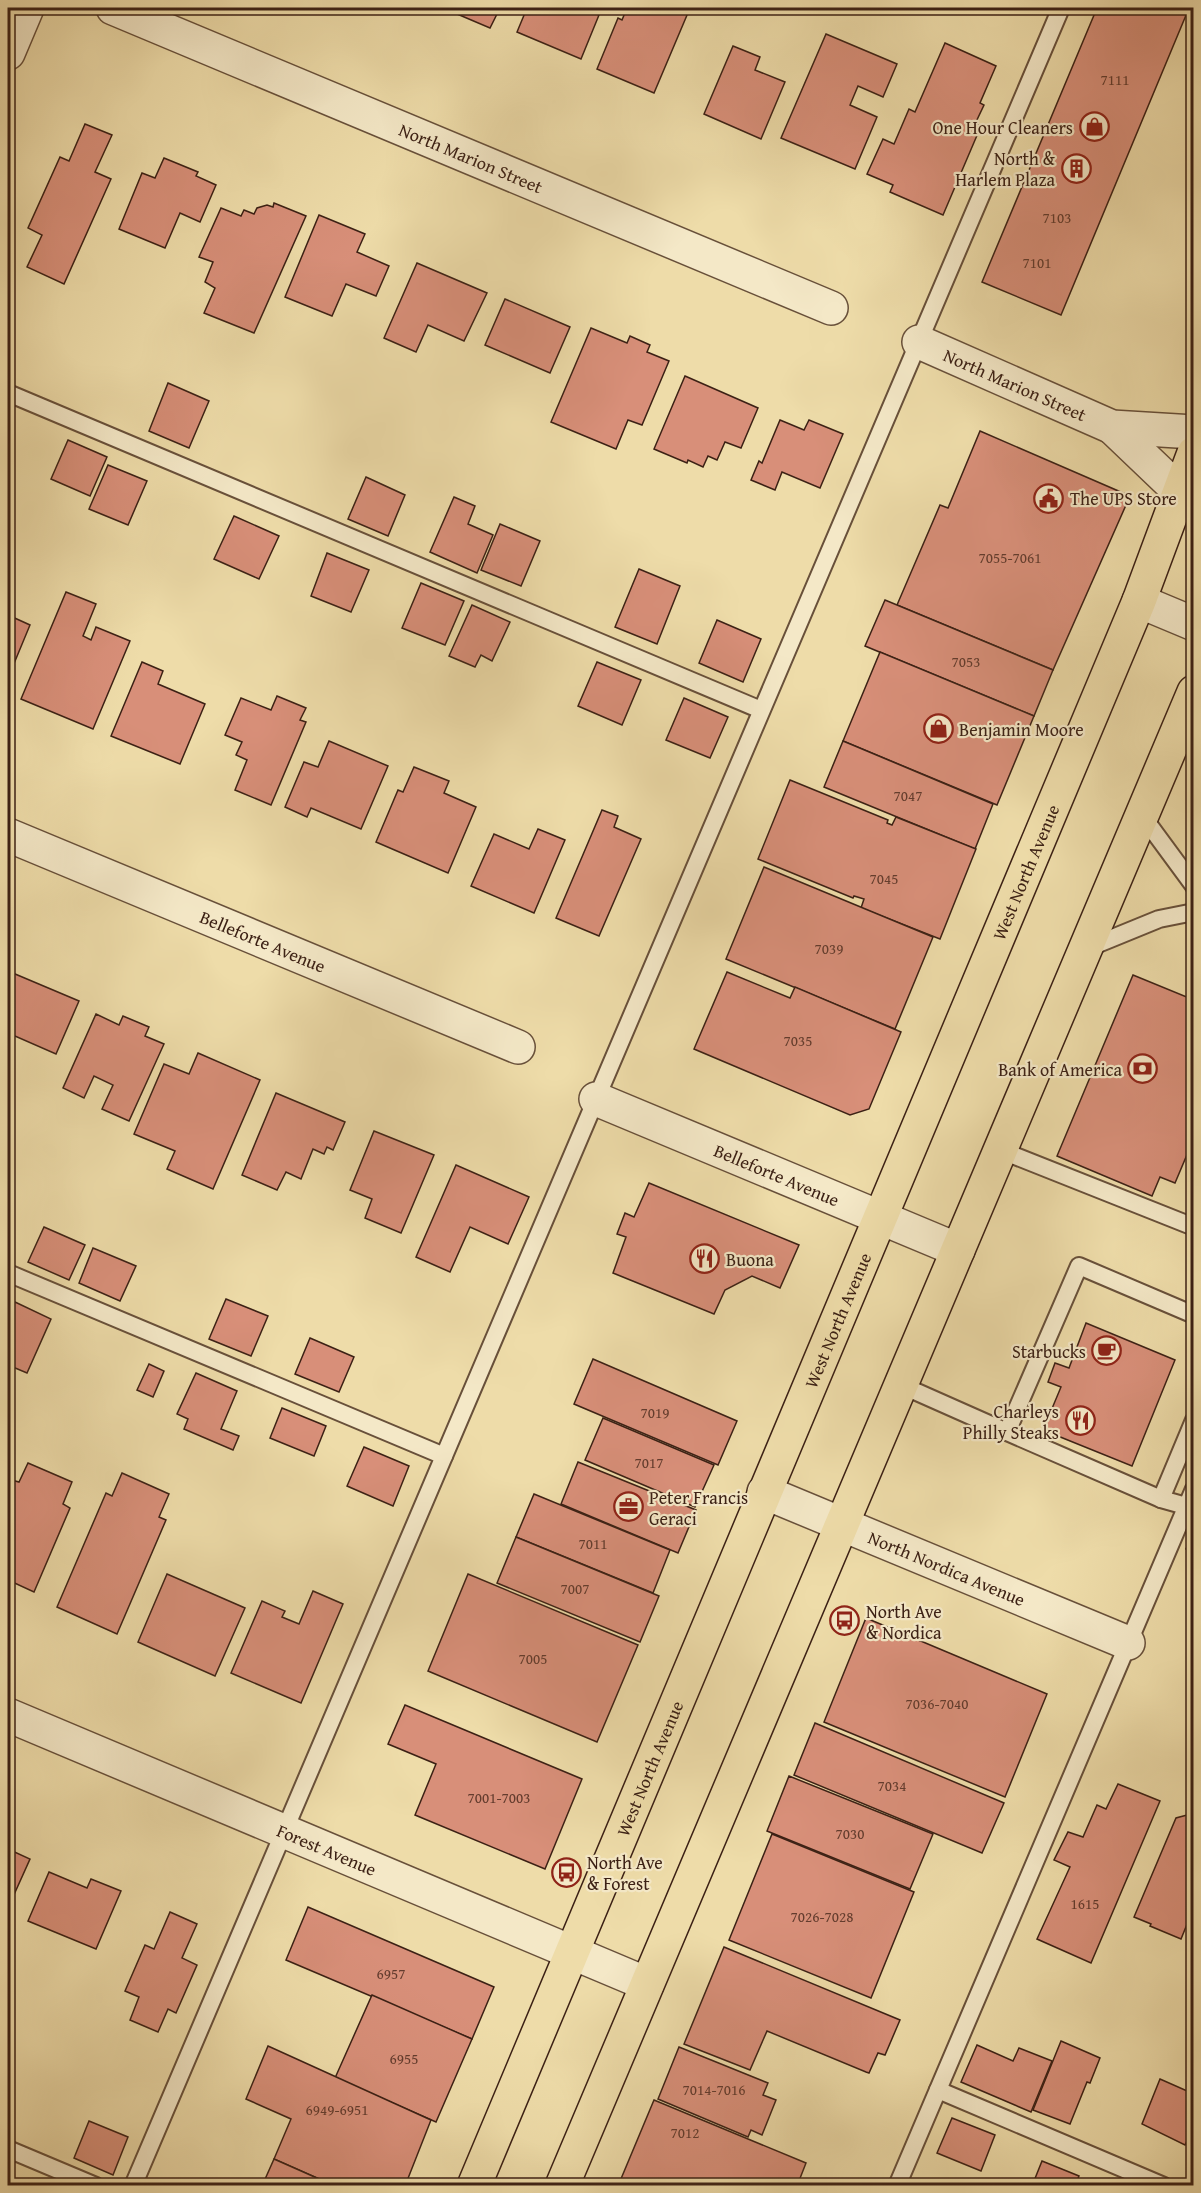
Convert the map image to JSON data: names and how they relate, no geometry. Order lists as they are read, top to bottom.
{
  "streets": {
    "main road": ["West North Avenue"],
    "street": [
      "North Marion Street",
      "Belleforte Avenue",
      "North Nordica Avenue",
      "Forest Avenue"
    ]
  },
  "crossings": [
    ["North Marion Street", "West North Avenue"],
    ["West North Avenue", "Belleforte Avenue"],
    ["West North Avenue", "North Nordica Avenue"],
    ["West North Avenue", "Forest Avenue"]
  ],
  "places": {
    "shop": ["One Hour Cleaners", "Benjamin Moore"],
    "building": ["North & Harlem Plaza"],
    "public building": ["The UPS Store"],
    "bank": ["Bank of America"],
    "restaurant": ["Buona", "Charleys Philly Steaks"],
    "cafe": ["Starbucks"],
    "office": ["Peter Francis Geraci"],
    "bus stop": ["North Ave & Nordica", "North Ave & Forest"]
  },
  "house_numbers": [
    "7111",
    "7103",
    "7101",
    "7055-7061",
    "7053",
    "7047",
    "7045",
    "7039",
    "7035",
    "7019",
    "7017",
    "7011",
    "7007",
    "7005",
    "7036-7040",
    "7034",
    "7001-7003",
    "7030",
    "1615",
    "7026-7028",
    "6957",
    "6955",
    "7014-7016",
    "6949-6951",
    "7012"
  ]
}
